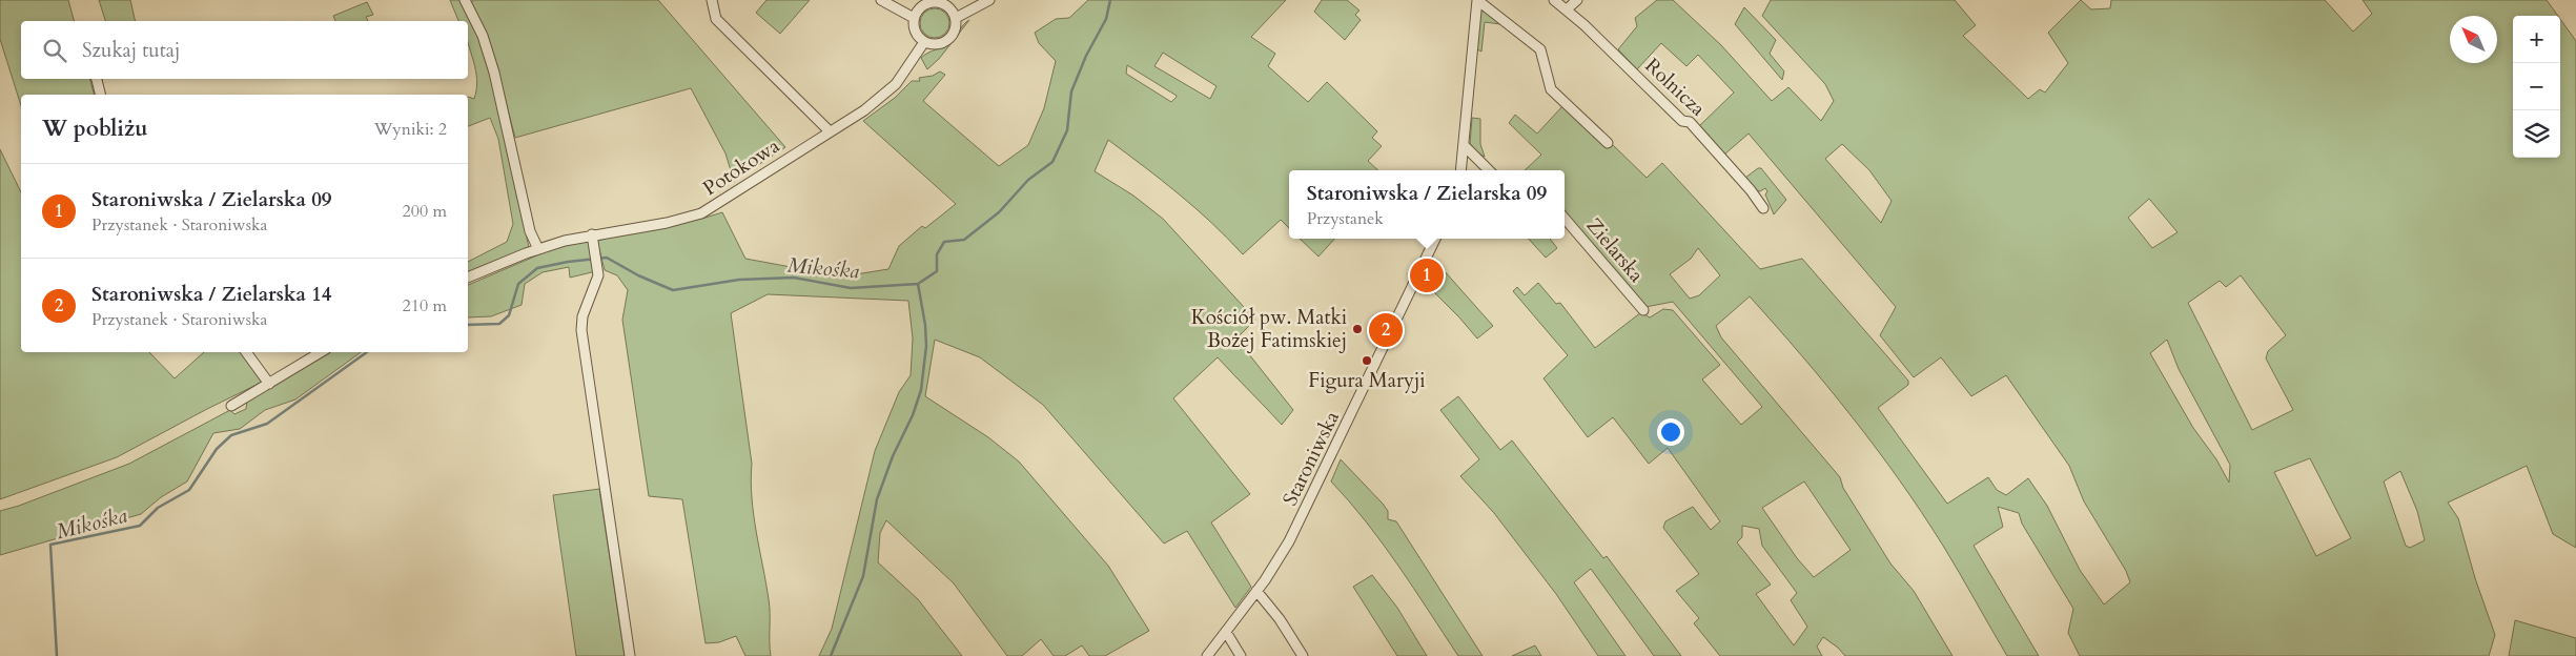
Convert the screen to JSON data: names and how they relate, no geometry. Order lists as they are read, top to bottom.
{
  "streets": {
    "street": [
      "Rolnicza",
      "Potokowa",
      "Zielarska",
      "Staroniwska"
    ]
  },
  "water": ["Mikośka"],
  "places": ["Kościół pw. Matki Bożej Fatimskiej", "Figura Maryji"],
  "north": "top left",
  "page": {
    "map_buttons": ["+", "−"],
    "search": "Szukaj tutaj",
    "heading": ["W pobliżu", "Wyniki: 2"],
    "list": [
      {
        "mark": "1",
        "name": "Staroniwska / Zielarska 09",
        "note": "Przystanek · Staroniwska",
        "value": "200 m"
      },
      {
        "mark": "2",
        "name": "Staroniwska / Zielarska 14",
        "note": "Przystanek · Staroniwska",
        "value": "210 m"
      }
    ],
    "popup": ["Staroniwska / Zielarska 09", "Przystanek"],
    "pins": ["1", "2"]
  }
}
